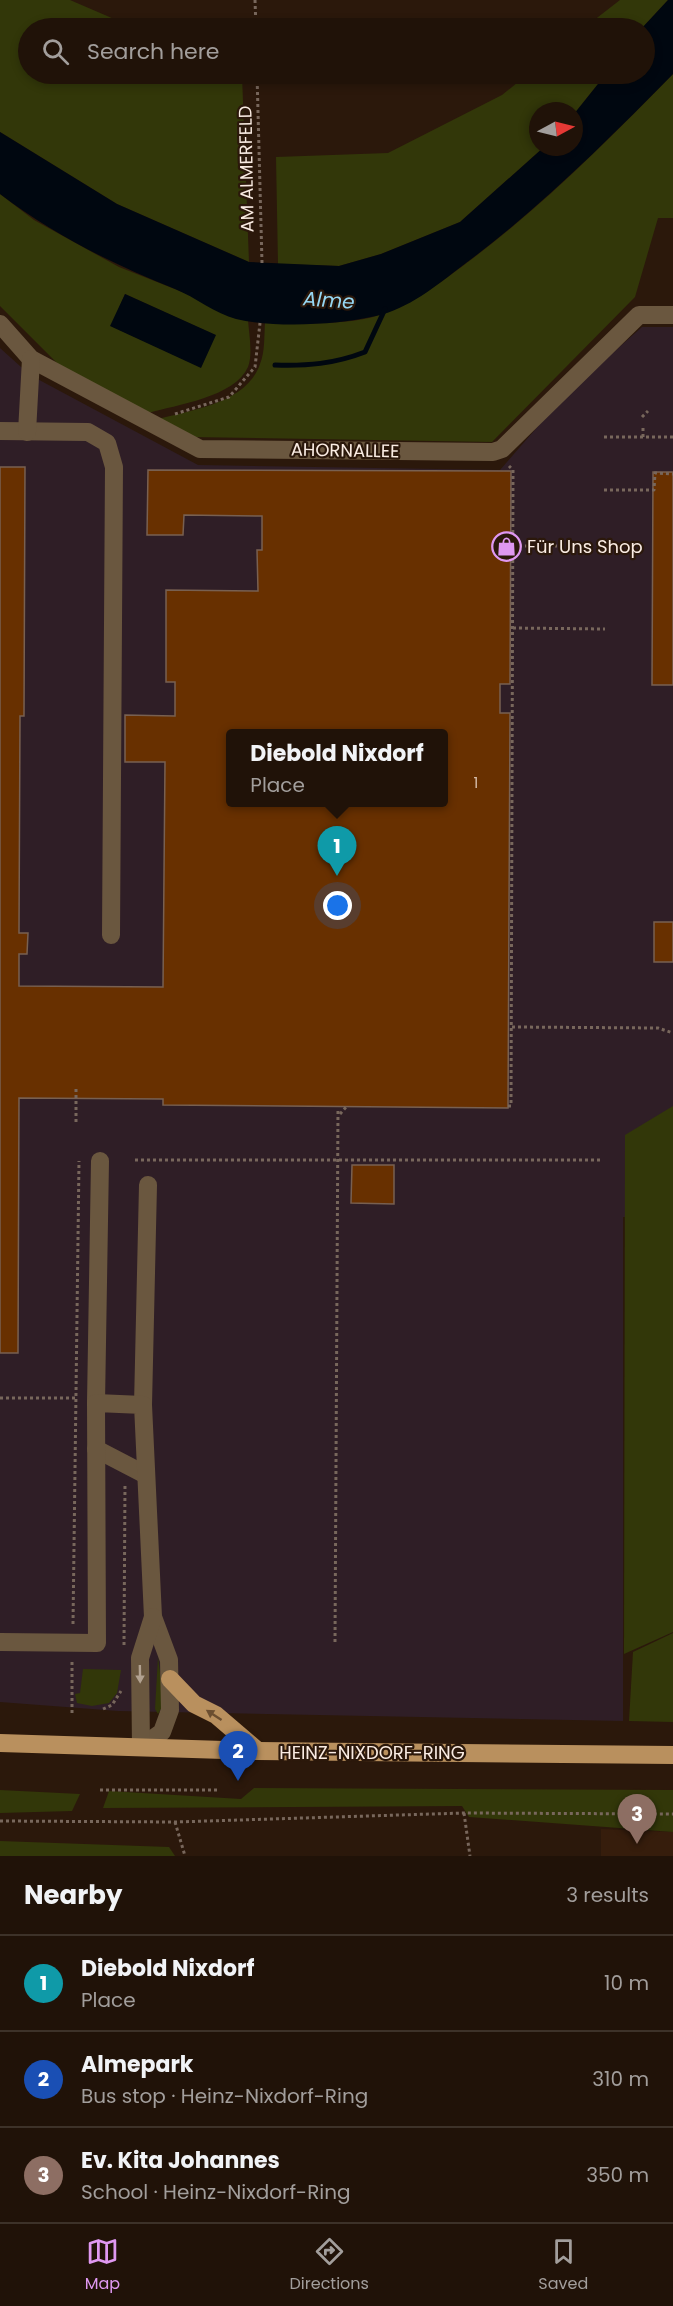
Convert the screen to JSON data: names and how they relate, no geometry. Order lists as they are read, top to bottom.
{
  "streets": {
    "main road": ["HEINZ-NIXDORF-RING"],
    "street": ["AHORNALLEE"],
    "path": ["AM ALMERFELD"]
  },
  "water": ["Alme"],
  "places": {
    "shop": ["Für Uns Shop"]
  },
  "house_numbers": ["1"],
  "north": "right",
  "page": {
    "search": "Search here",
    "popup": ["Diebold Nixdorf", "Place"],
    "pins": ["1", "2", "3"],
    "heading": ["Nearby", "3 results"],
    "list": [
      {
        "mark": "1",
        "name": "Diebold Nixdorf",
        "note": "Place",
        "value": "10 m"
      },
      {
        "mark": "2",
        "name": "Almepark",
        "note": "Bus stop · Heinz-Nixdorf-Ring",
        "value": "310 m"
      },
      {
        "mark": "3",
        "name": "Ev. Kita Johannes",
        "note": "School · Heinz-Nixdorf-Ring",
        "value": "350 m"
      }
    ],
    "nav": ["Map", "Directions", "Saved"]
  }
}
